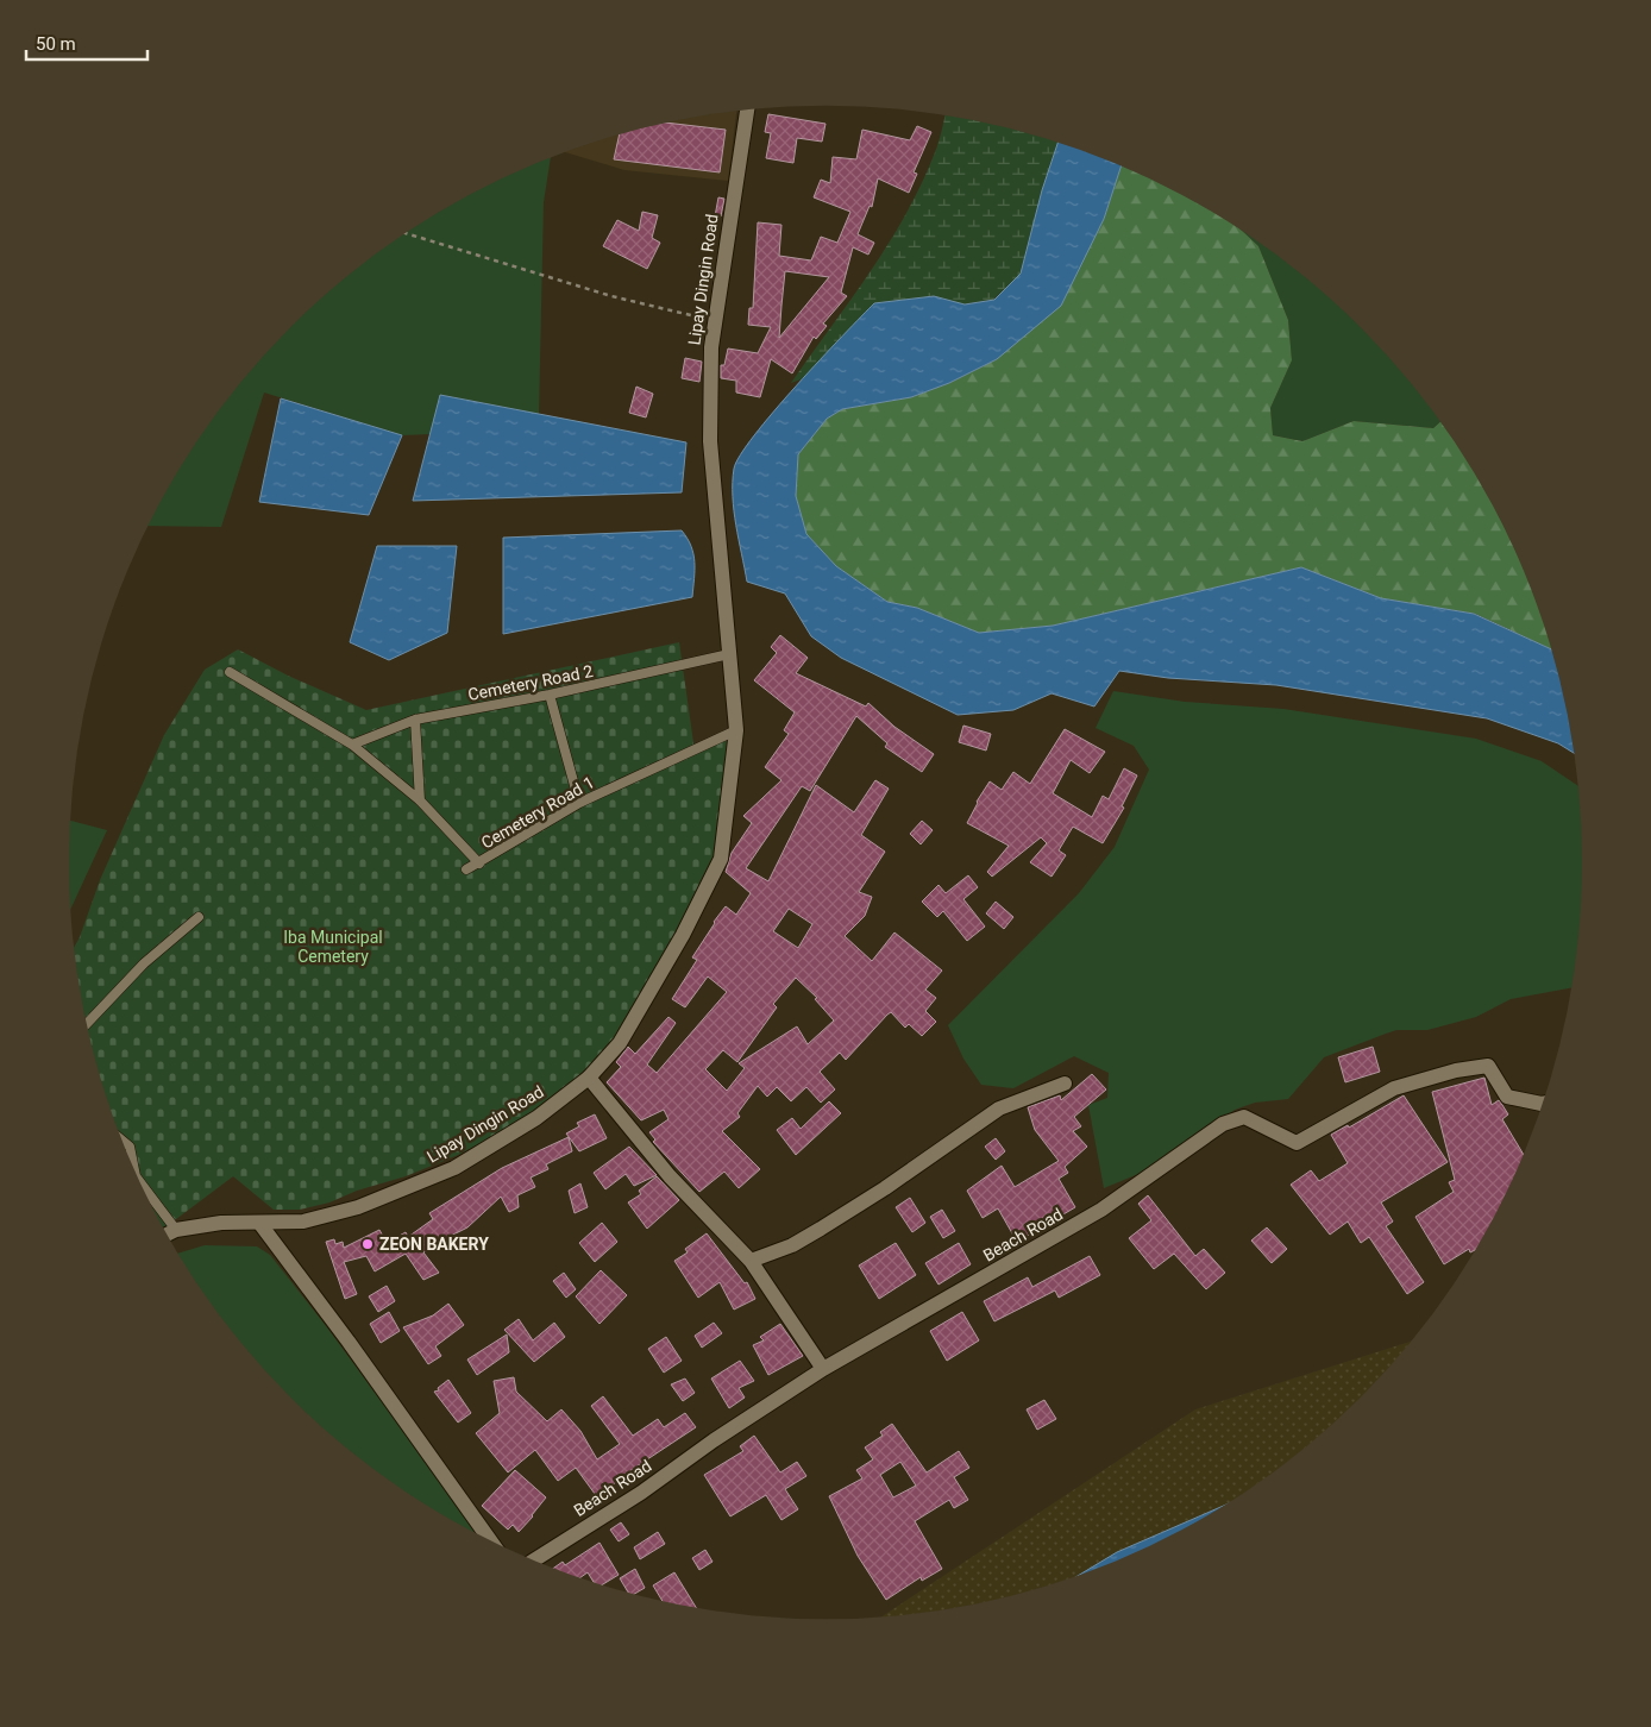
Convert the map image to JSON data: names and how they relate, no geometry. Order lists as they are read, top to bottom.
{
  "streets": {
    "street": ["Lipay Dingin Road", "Beach Road"],
    "lane": ["Cemetery Road 2", "Cemetery Road 1"]
  },
  "crossings": [
    ["Lipay Dingin Road", "Cemetery Road 2"],
    ["Lipay Dingin Road", "Cemetery Road 1"],
    ["Cemetery Road 2", "Cemetery Road 1"]
  ],
  "parks": ["Iba Municipal Cemetery"],
  "places": ["ZEON BAKERY"],
  "scale_bar": "50 m"
}
